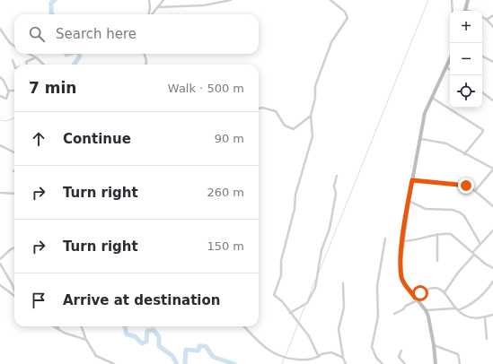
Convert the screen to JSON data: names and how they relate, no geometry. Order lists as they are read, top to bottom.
{
  "page": {
    "map_buttons": ["+", "−"],
    "search": "Search here",
    "heading": ["7 min", "Walk · 500 m"],
    "list": [
      ["Continue", "90 m"],
      ["Turn right", "260 m"],
      ["Turn right", "150 m"],
      "Arrive at destination"
    ]
  }
}
